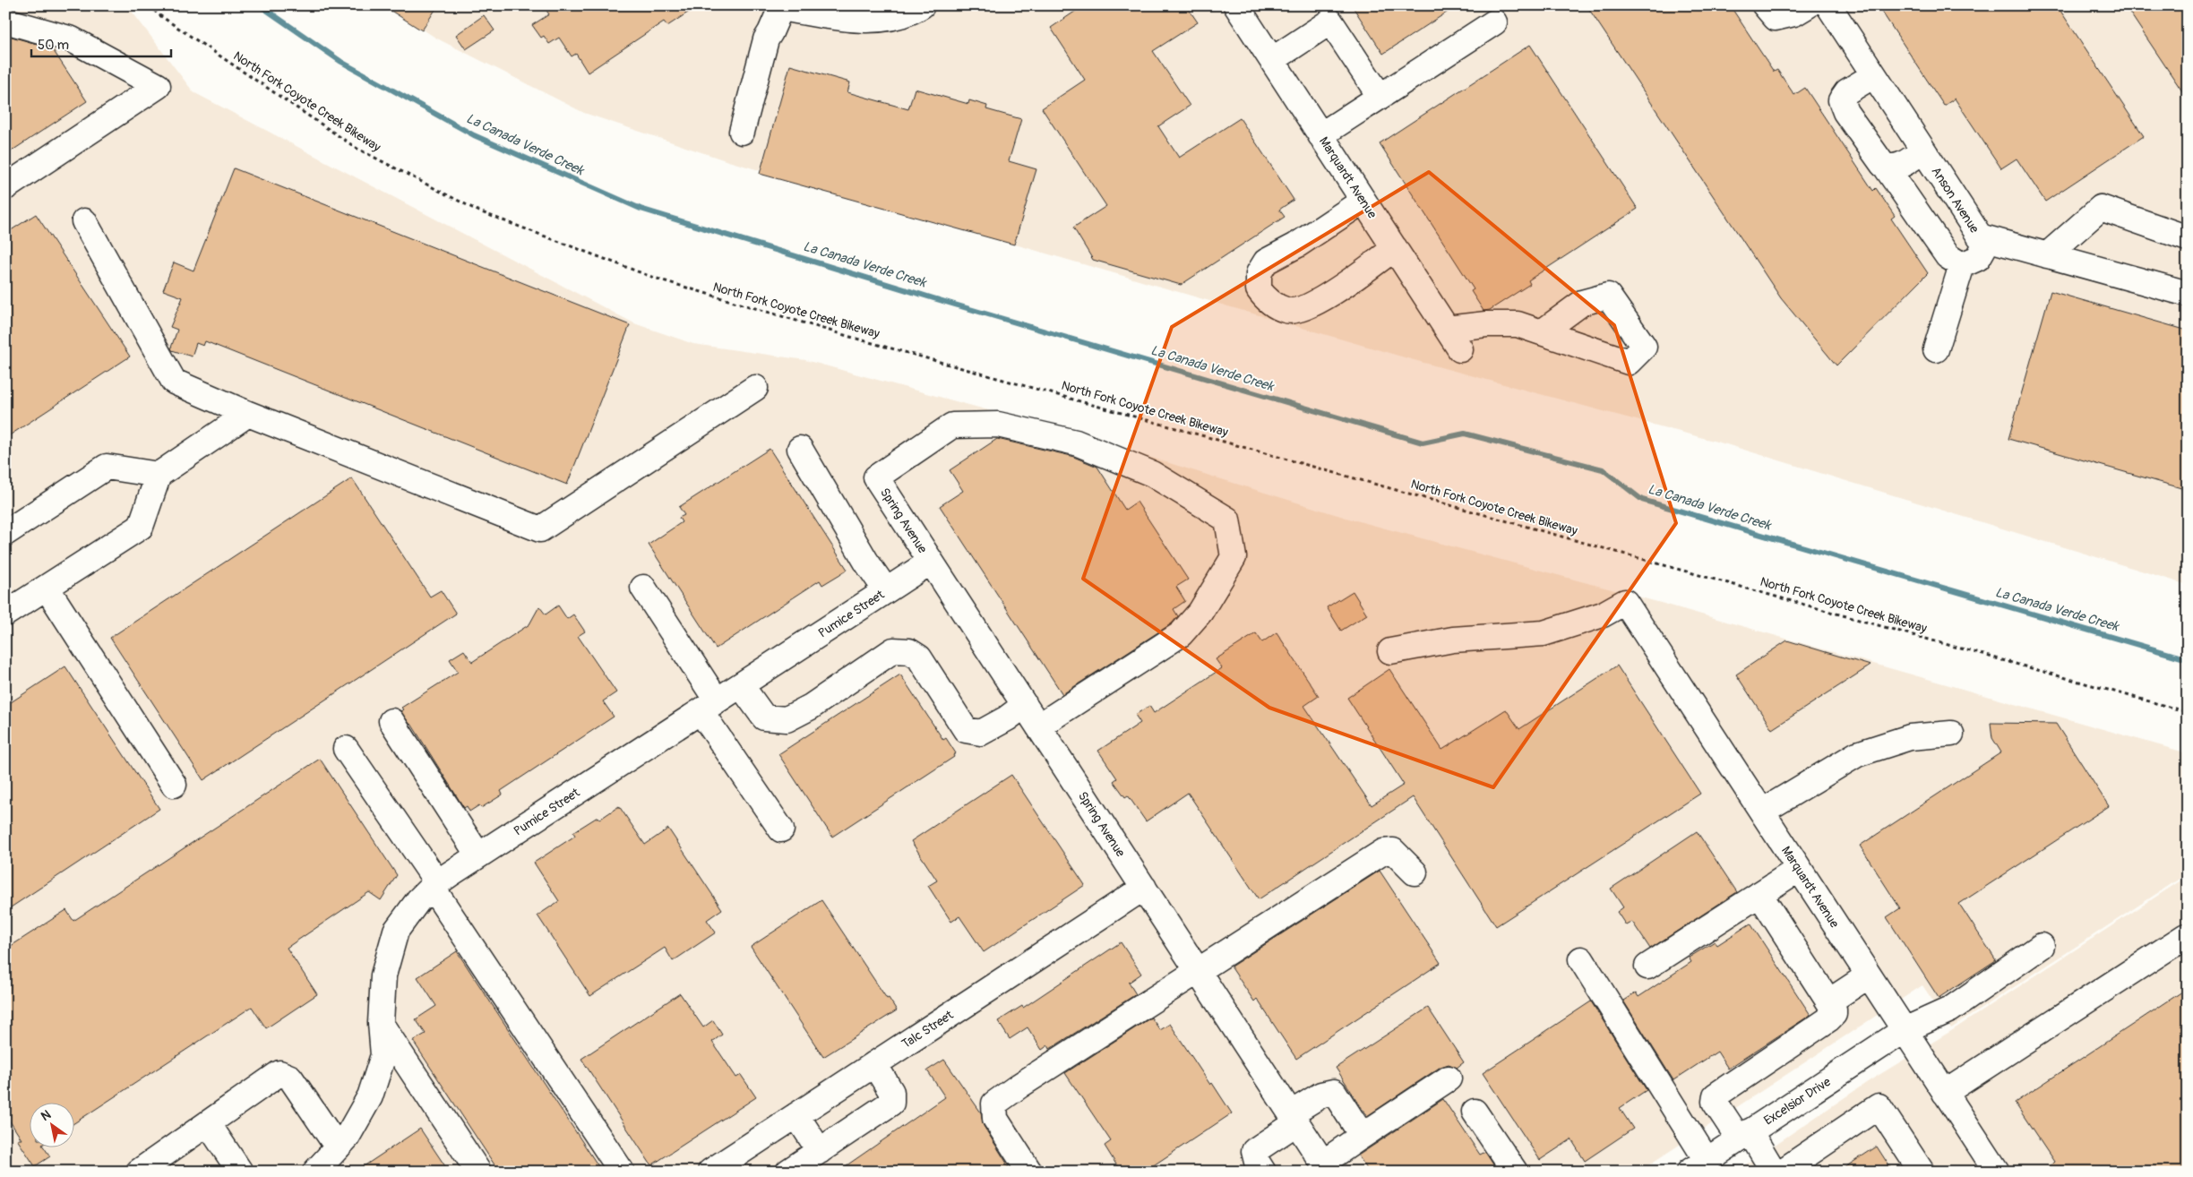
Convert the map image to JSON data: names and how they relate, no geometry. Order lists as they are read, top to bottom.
{
  "streets": {
    "street": [
      "Marquardt Avenue",
      "Anson Avenue",
      "Spring Avenue",
      "Pumice Street",
      "Talc Street",
      "Excelsior Drive"
    ],
    "path": ["North Fork Coyote Creek Bikeway"]
  },
  "crossings": [
    ["Marquardt Avenue", "Excelsior Drive"],
    ["Spring Avenue", "Pumice Street"],
    ["Spring Avenue", "Talc Street"]
  ],
  "water": ["La Canada Verde Creek"],
  "scale_bar": "50 m",
  "north": "top left"
}
